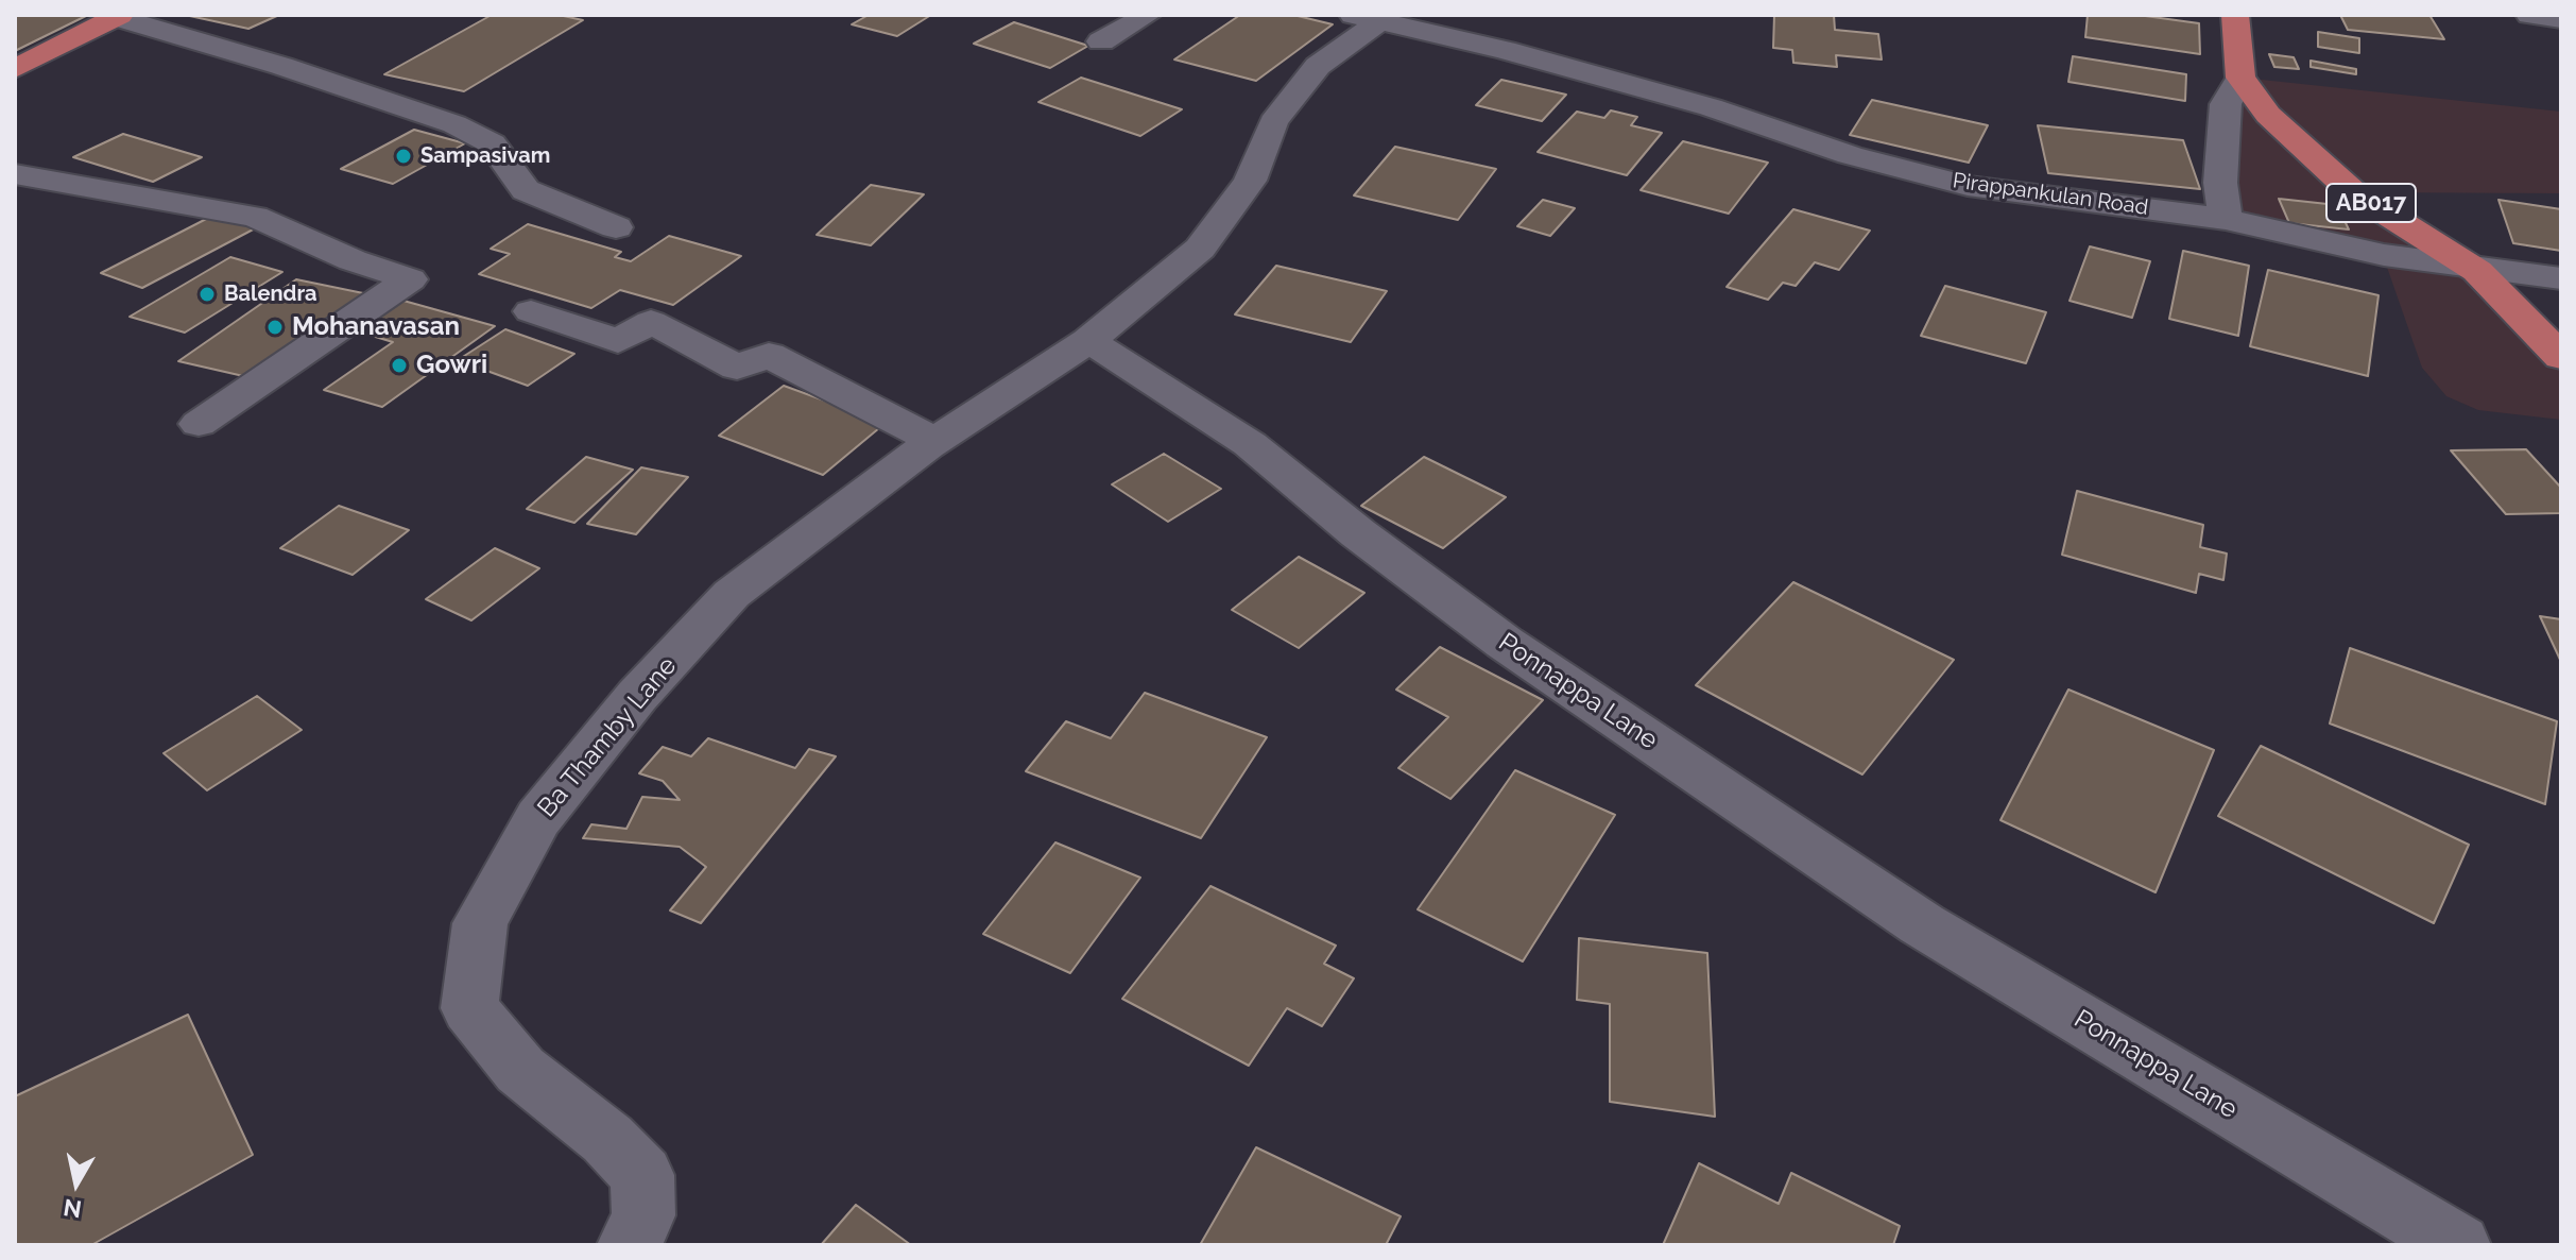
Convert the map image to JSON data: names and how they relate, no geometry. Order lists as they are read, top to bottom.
{
  "streets": {
    "main road": ["AB017"],
    "street": ["Pirappankulan Road", "Ponnappa Lane", "Ba Thamby Lane"]
  },
  "crossings": [
    ["Pirappankulan Road", "AB017"],
    ["Ponnappa Lane", "Ba Thamby Lane"]
  ],
  "places": [
    "Sampasivam",
    "Balendra",
    "Mohanavasan",
    "Gowri"
  ],
  "north": "bottom"
}
